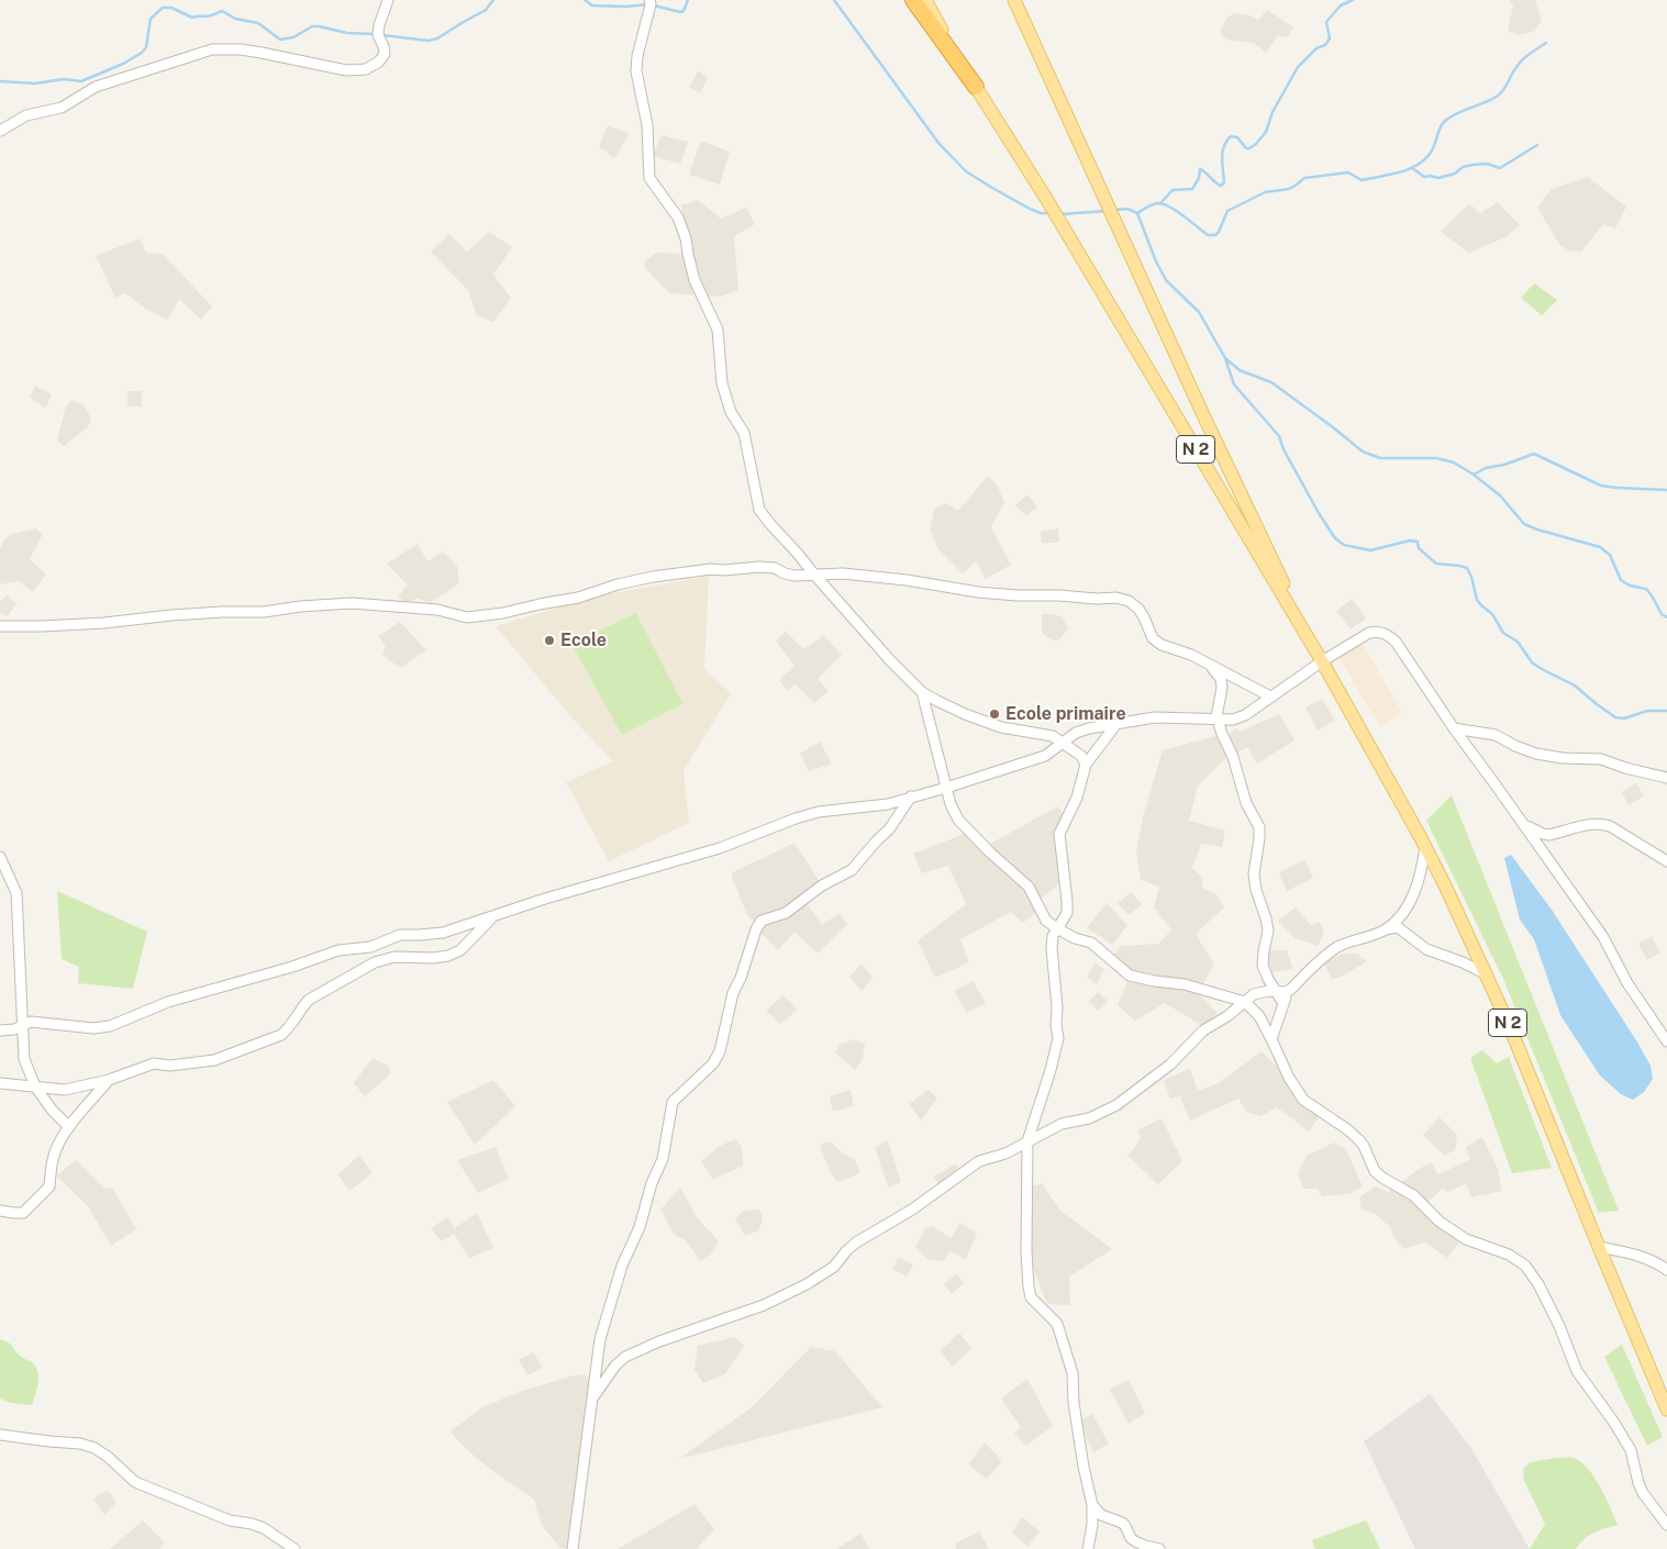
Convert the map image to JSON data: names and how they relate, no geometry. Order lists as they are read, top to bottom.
{
  "streets": {
    "main road": ["N 2"]
  },
  "places": ["Ecole", "Ecole primaire"]
}
